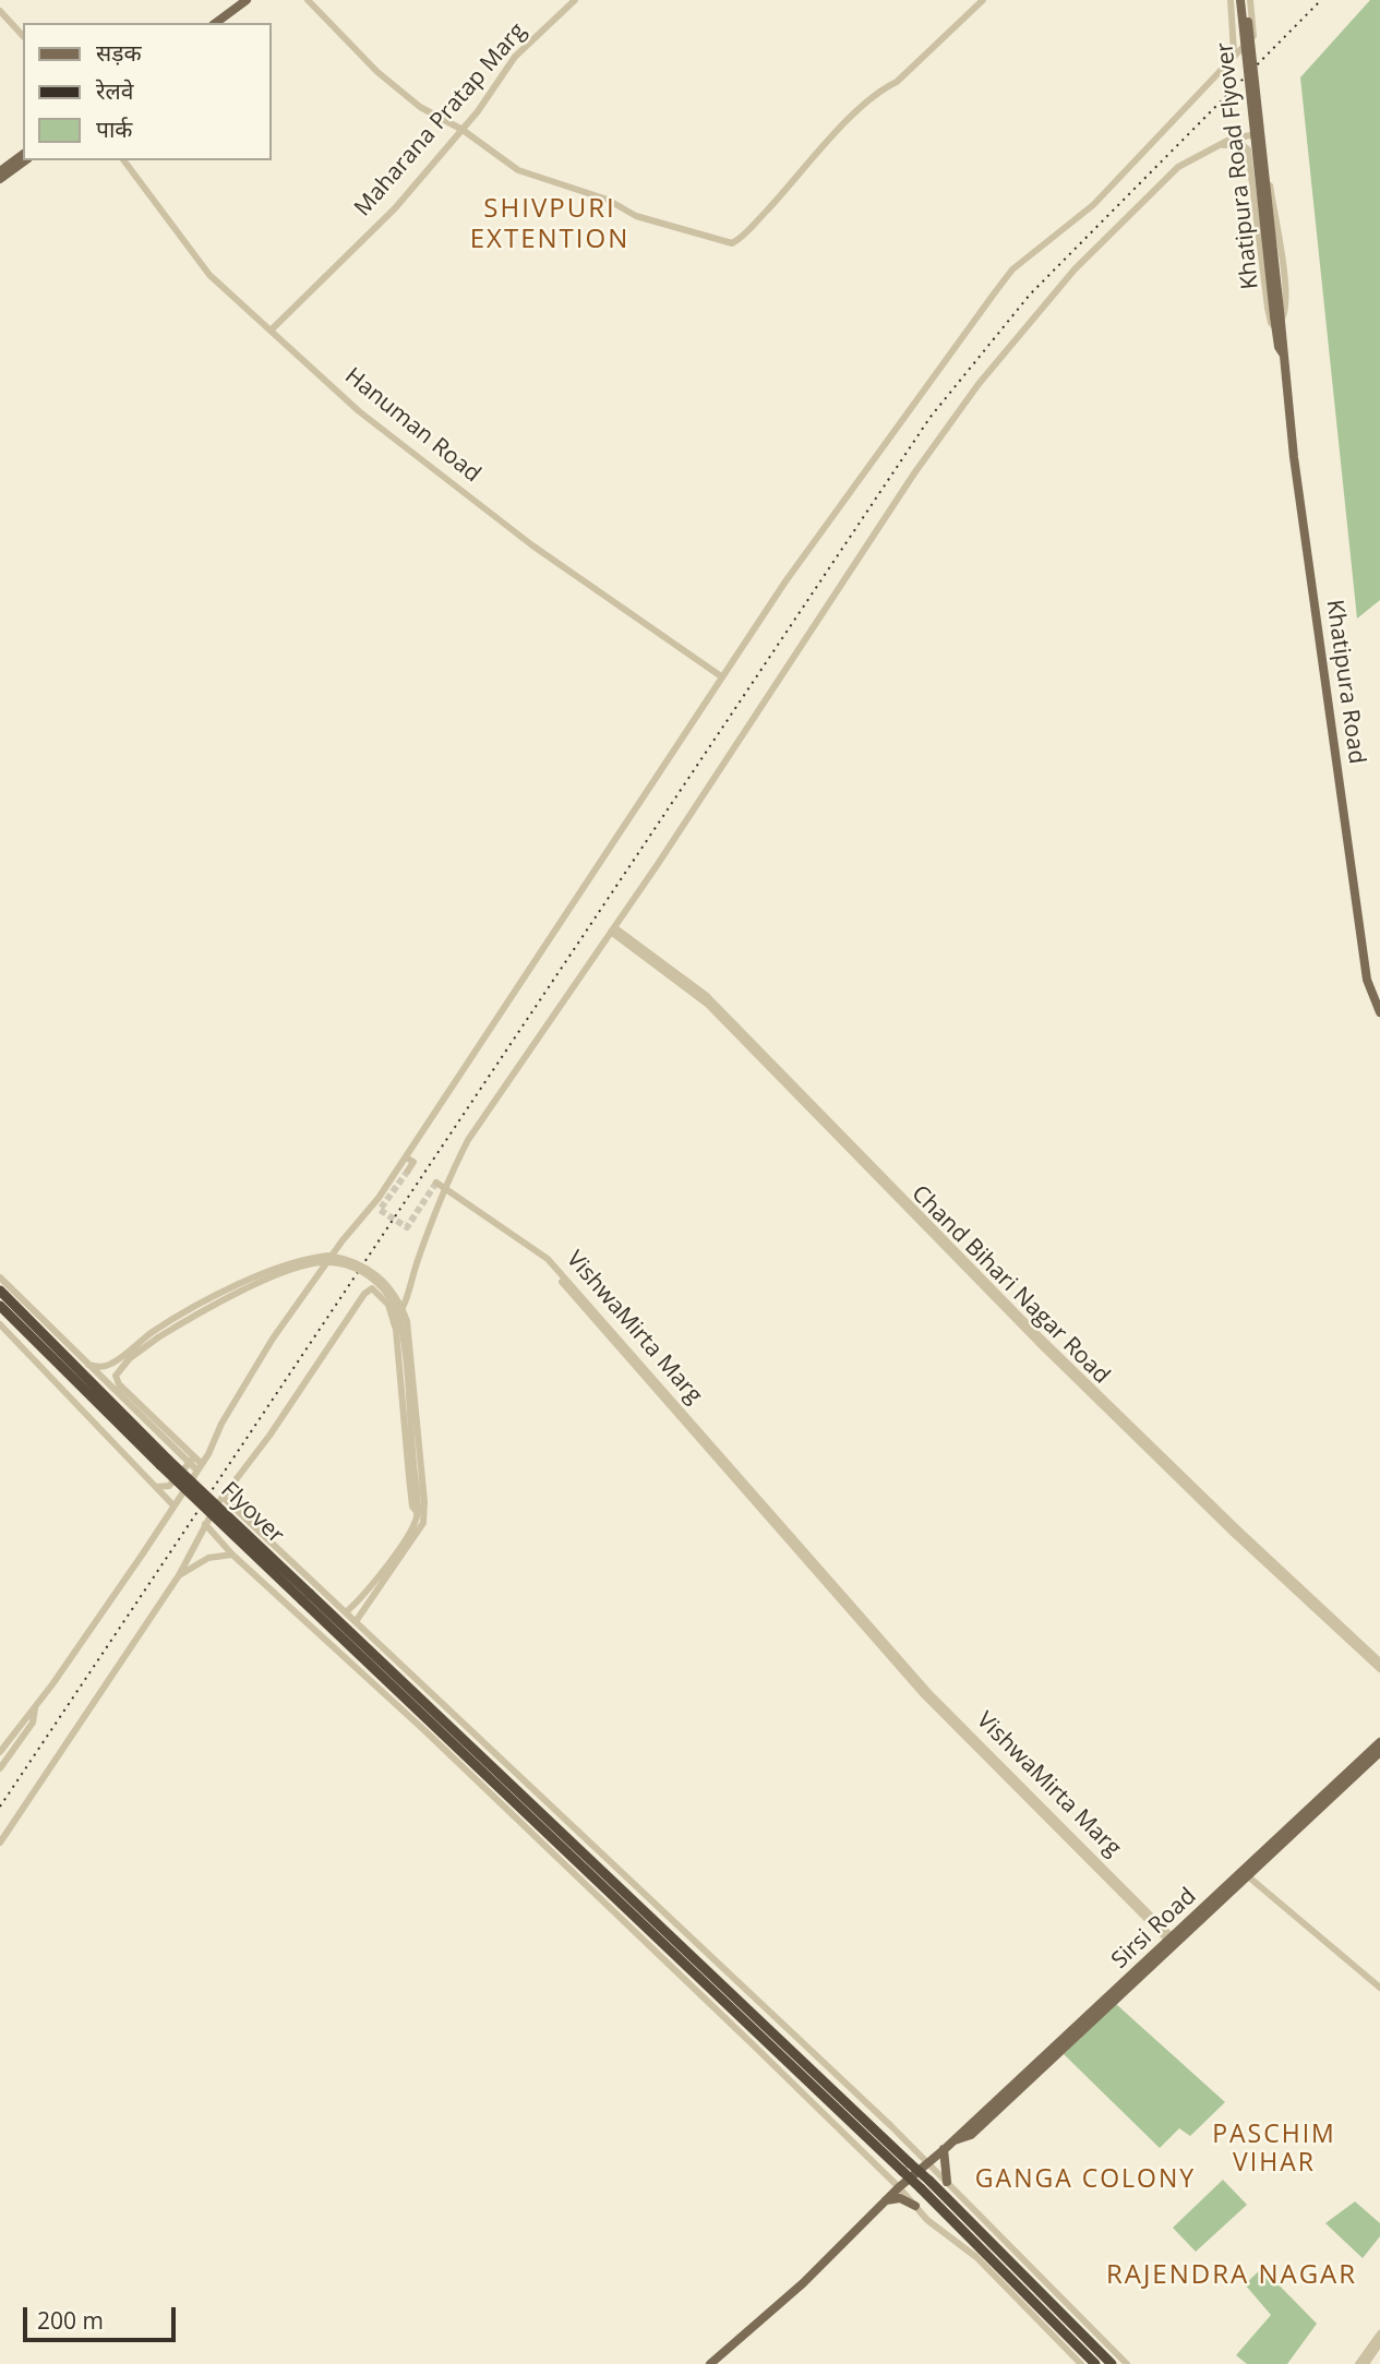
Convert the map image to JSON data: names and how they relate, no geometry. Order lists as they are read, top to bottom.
{
  "streets": {
    "highway": ["Flyover"],
    "main road": ["Khatipura Road Flyover", "Khatipura Road", "Sirsi Road"],
    "street": [
      "Maharana Pratap Marg",
      "Hanuman Road",
      "Chand Bihari Nagar Road",
      "VishwaMirta Marg"
    ]
  },
  "crossings": [
    ["Maharana Pratap Marg", "Hanuman Road"],
    ["Khatipura Road Flyover", "Khatipura Road"],
    ["VishwaMirta Marg", "Sirsi Road"]
  ],
  "districts": [
    "SHIVPURI EXTENTION",
    "PASCHIM VIHAR",
    "GANGA COLONY",
    "RAJENDRA NAGAR"
  ],
  "legend": ["सड़क", "रेलवे", "पार्क"],
  "scale_bar": "200 m"
}
